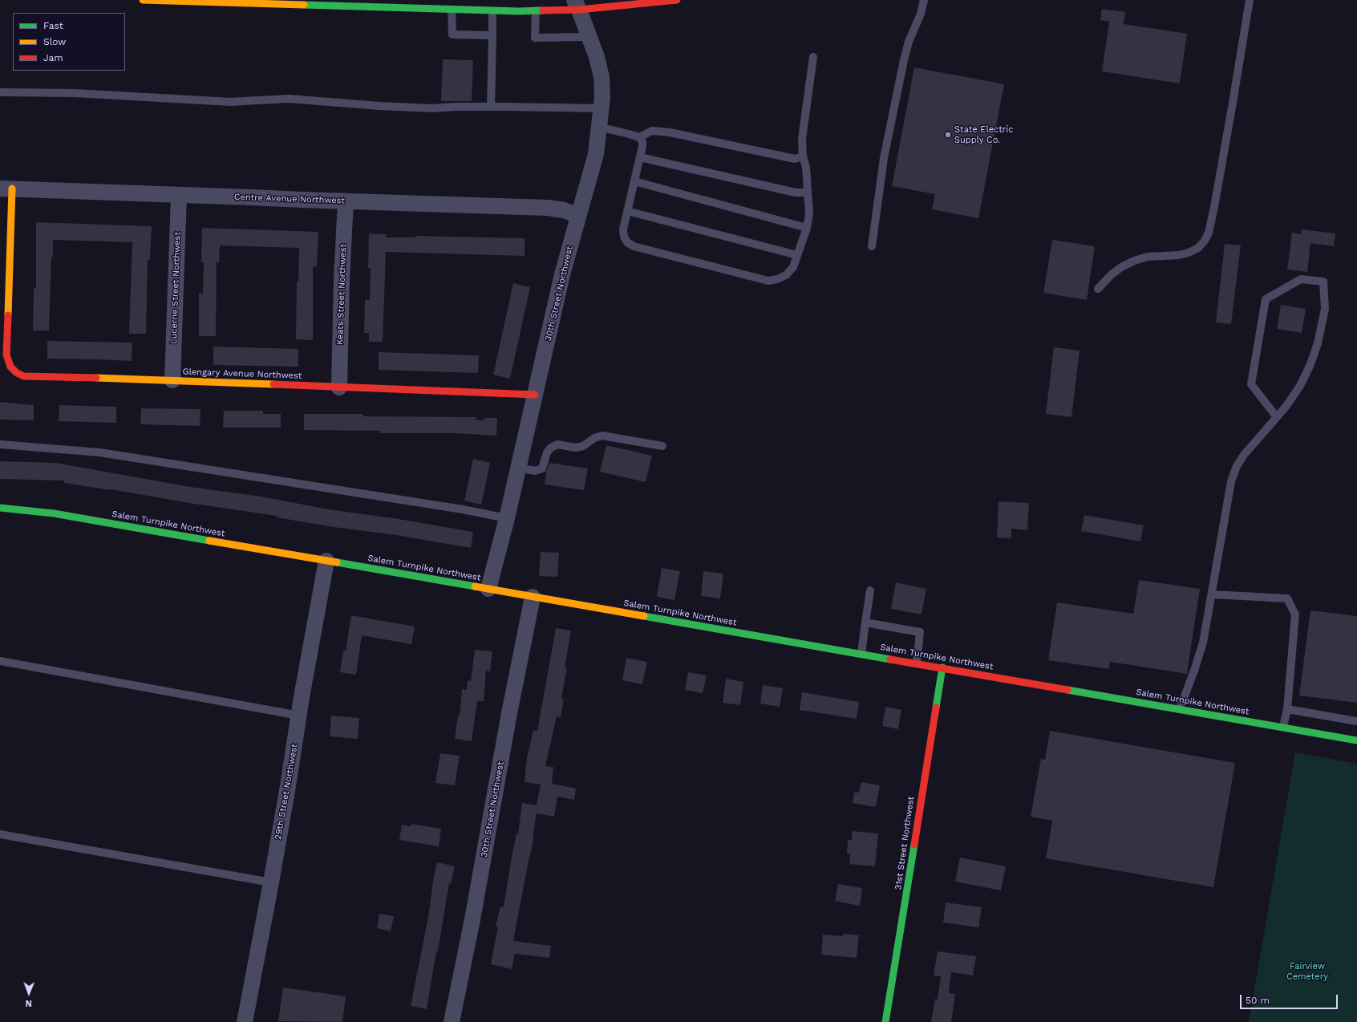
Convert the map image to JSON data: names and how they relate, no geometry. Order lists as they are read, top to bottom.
{
  "streets": {
    "street": [
      "Centre Avenue Northwest",
      "Lucerne Street Northwest",
      "30th Street Northwest",
      "Keats Street Northwest",
      "Glengary Avenue Northwest",
      "Salem Turnpike Northwest",
      "29th Street Northwest",
      "31st Street Northwest"
    ]
  },
  "crossings": [
    ["Centre Avenue Northwest", "Lucerne Street Northwest"],
    ["Centre Avenue Northwest", "30th Street Northwest"],
    ["Centre Avenue Northwest", "Keats Street Northwest"],
    ["Centre Avenue Northwest", "Glengary Avenue Northwest"],
    ["Lucerne Street Northwest", "Glengary Avenue Northwest"],
    ["30th Street Northwest", "Glengary Avenue Northwest"],
    ["30th Street Northwest", "Salem Turnpike Northwest"],
    ["Keats Street Northwest", "Glengary Avenue Northwest"],
    ["Salem Turnpike Northwest", "29th Street Northwest"],
    ["Salem Turnpike Northwest", "31st Street Northwest"]
  ],
  "parks": ["Fairview Cemetery"],
  "places": ["State Electric Supply Co."],
  "legend": ["Fast", "Slow", "Jam"],
  "scale_bar": "50 m",
  "north": "bottom"
}
